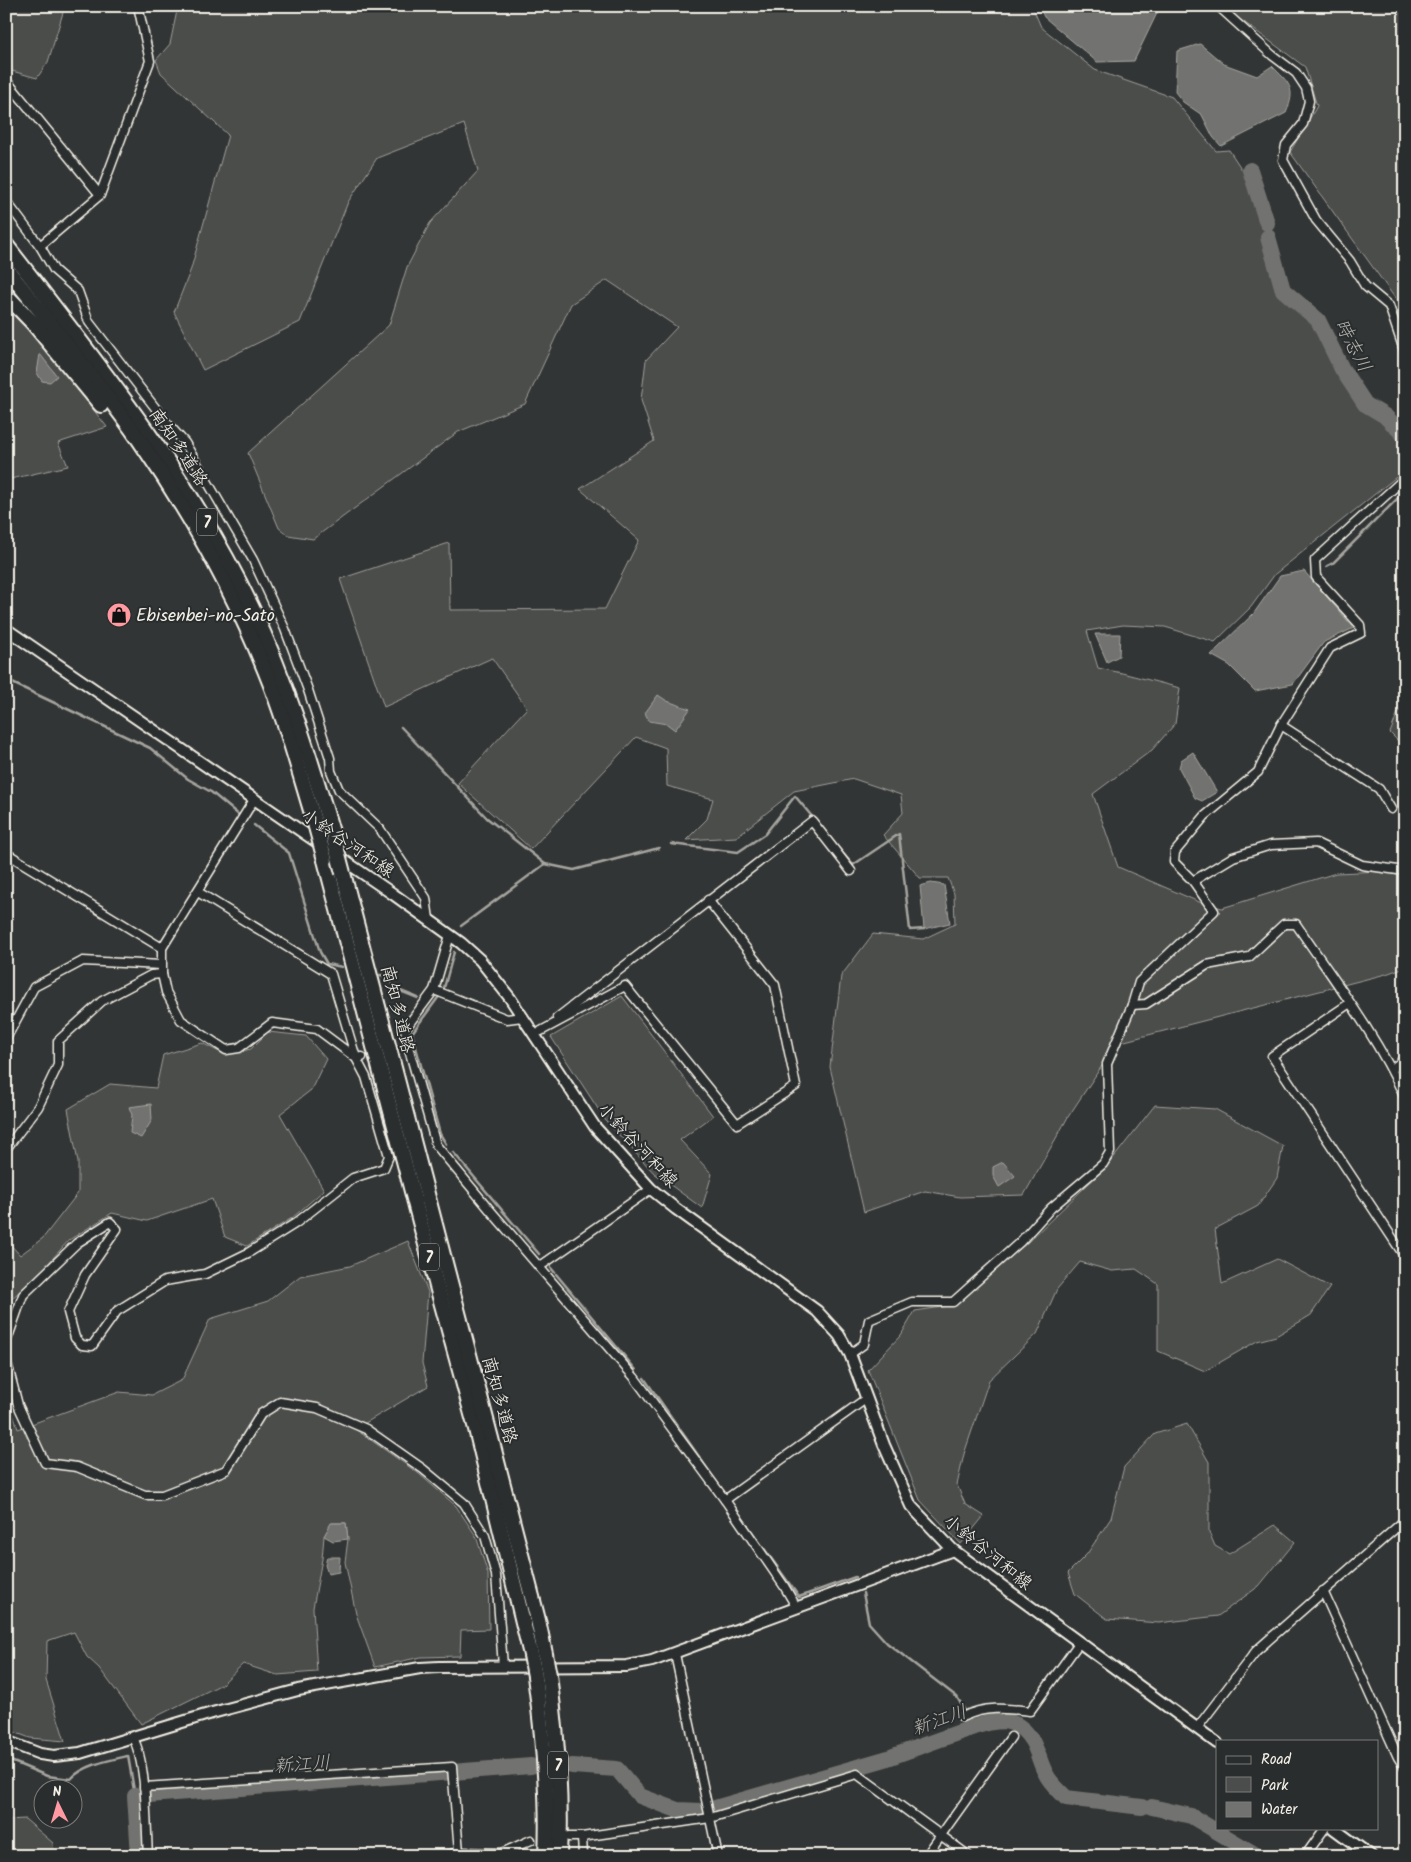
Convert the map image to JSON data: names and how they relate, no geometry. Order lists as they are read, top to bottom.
{
  "streets": {
    "highway": ["南知多道路", "7"],
    "main road": ["小鈴谷河和線"]
  },
  "water": ["時志川", "新江川"],
  "places": {
    "shop": ["Ebisenbei-no-Sato"]
  },
  "legend": ["Road", "Park", "Water"],
  "north": "top"
}
